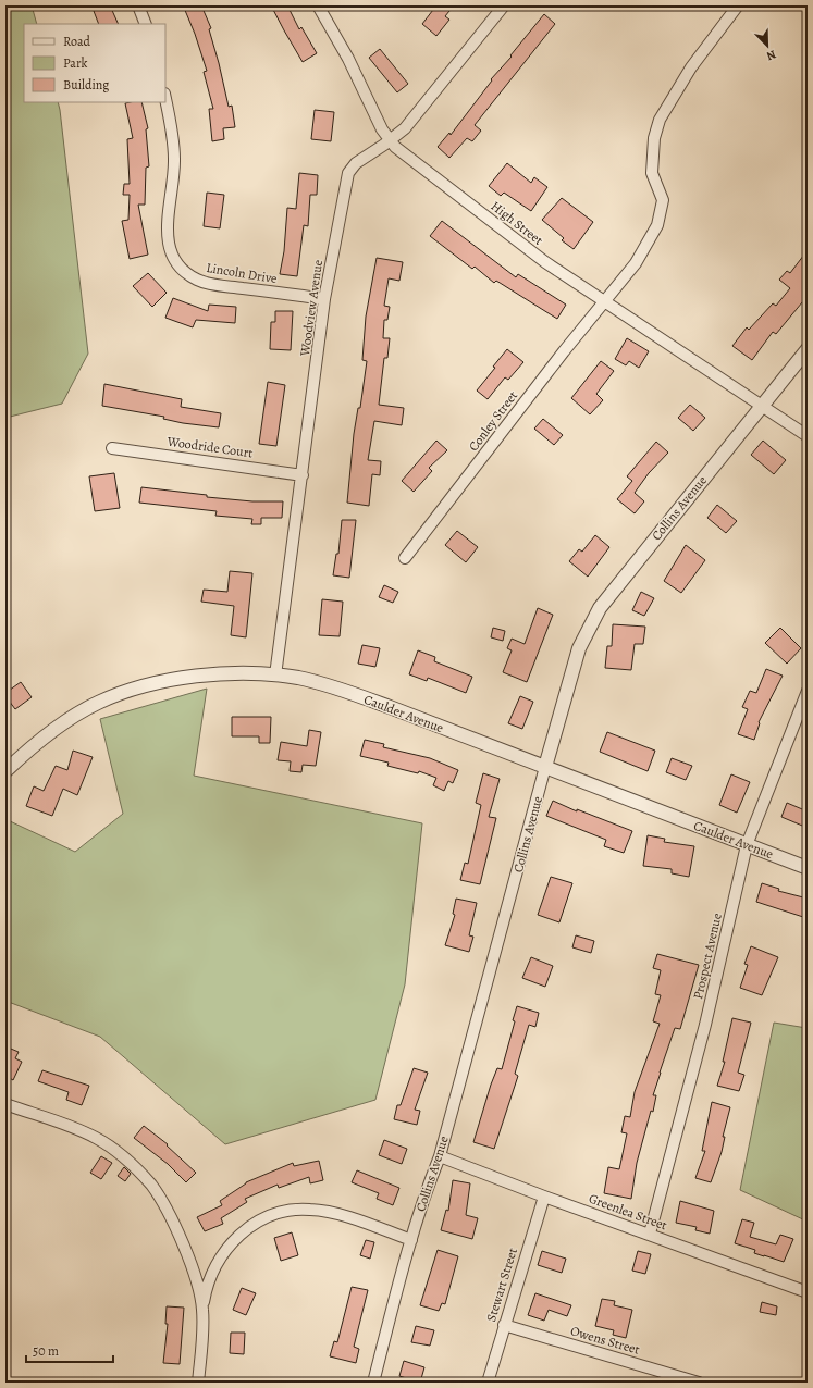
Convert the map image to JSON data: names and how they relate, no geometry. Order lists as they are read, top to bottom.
{
  "streets": {
    "street": [
      "High Street",
      "Lincoln Drive",
      "Woodview Avenue",
      "Conley Street",
      "Woodride Court",
      "Collins Avenue",
      "Caulder Avenue",
      "Prospect Avenue",
      "Greenlea Street",
      "Stewart Street",
      "Owens Street"
    ]
  },
  "crossings": [
    ["High Street", "Woodview Avenue"],
    ["High Street", "Conley Street"],
    ["High Street", "Collins Avenue"],
    ["Lincoln Drive", "Woodview Avenue"],
    ["Woodview Avenue", "Woodride Court"],
    ["Woodview Avenue", "Caulder Avenue"],
    ["Collins Avenue", "Caulder Avenue"],
    ["Collins Avenue", "Greenlea Street"],
    ["Caulder Avenue", "Prospect Avenue"],
    ["Prospect Avenue", "Greenlea Street"],
    ["Greenlea Street", "Stewart Street"],
    ["Stewart Street", "Owens Street"]
  ],
  "legend": ["Road", "Park", "Building"],
  "scale_bar": "50 m",
  "north": "bottom right"
}
